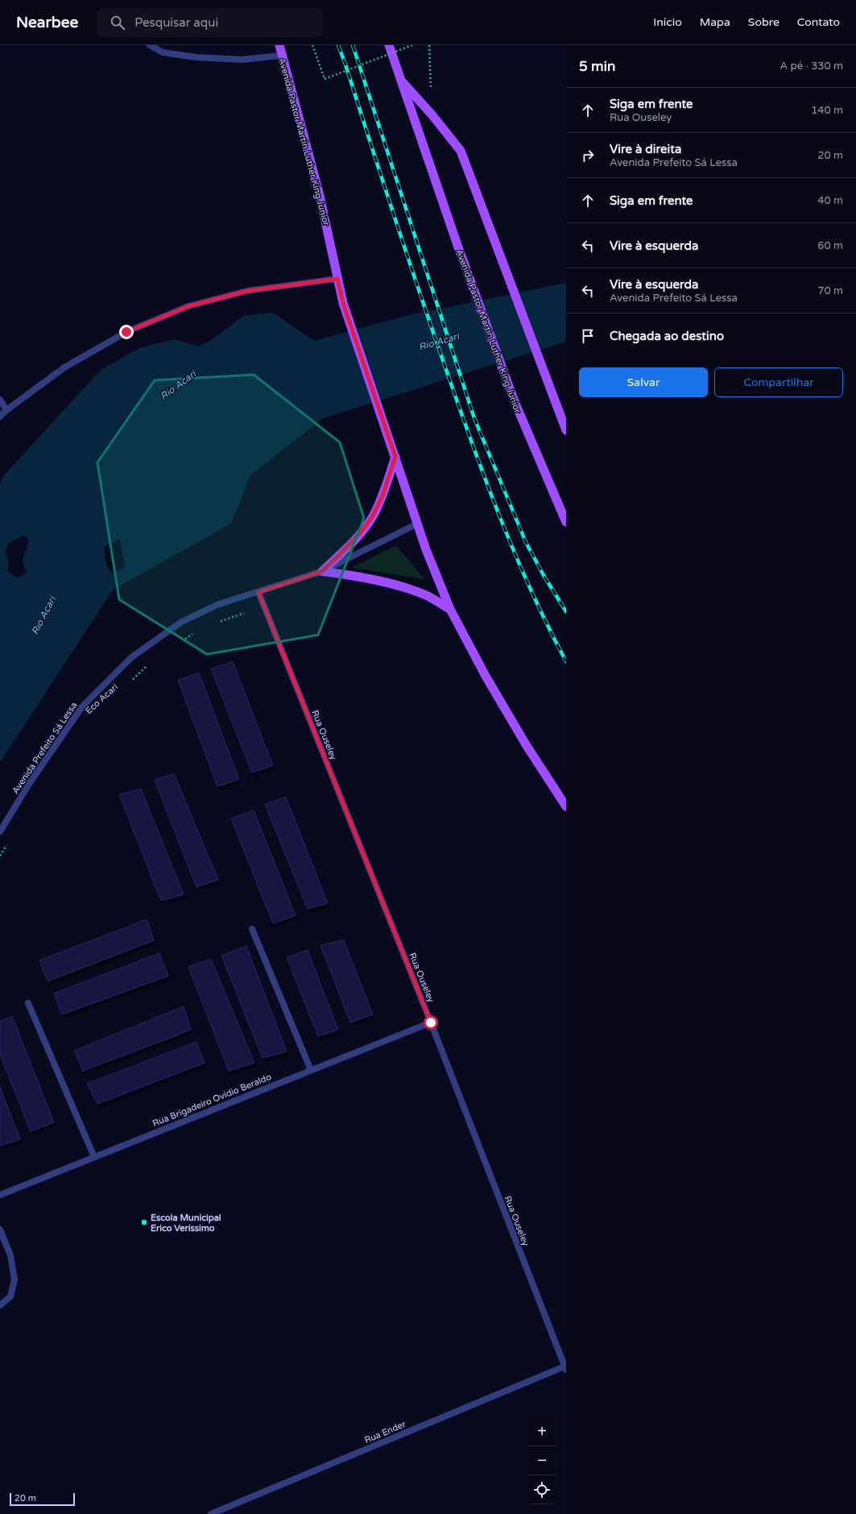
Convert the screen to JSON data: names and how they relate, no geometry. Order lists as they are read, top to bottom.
{
  "streets": {
    "main road": ["Avenida Pastor Martin Luther King Junior"],
    "street": [
      "Rua Ouseley",
      "Avenida Prefeito Sá Lessa",
      "Rua Brigadeiro Ovídio Beraldo",
      "Rua Ender"
    ],
    "path": ["Eco Acari"]
  },
  "crossings": [
    ["Avenida Pastor Martin Luther King Junior", "Avenida Prefeito Sá Lessa"],
    ["Rua Ouseley", "Avenida Prefeito Sá Lessa"],
    ["Rua Ouseley", "Rua Brigadeiro Ovídio Beraldo"],
    ["Rua Ouseley", "Rua Ender"]
  ],
  "water": ["Rio Acari"],
  "places": ["Escola Municipal Erico Veríssimo"],
  "scale_bar": "20 m",
  "page": {
    "header": "Nearbee",
    "search": "Pesquisar aqui",
    "nav": [
      "Início",
      "Mapa",
      "Sobre",
      "Contato"
    ],
    "heading": ["5 min", "A pé · 330 m"],
    "list": [
      ["Siga em frente", "Rua Ouseley", "140 m"],
      ["Vire à direita", "Avenida Prefeito Sá Lessa", "20 m"],
      ["Siga em frente", "40 m"],
      ["Vire à esquerda", "60 m"],
      ["Vire à esquerda", "Avenida Prefeito Sá Lessa", "70 m"],
      "Chegada ao destino"
    ],
    "buttons": ["Salvar", "Compartilhar"],
    "map_buttons": ["+", "−"],
    "scale": "20 m"
  }
}
